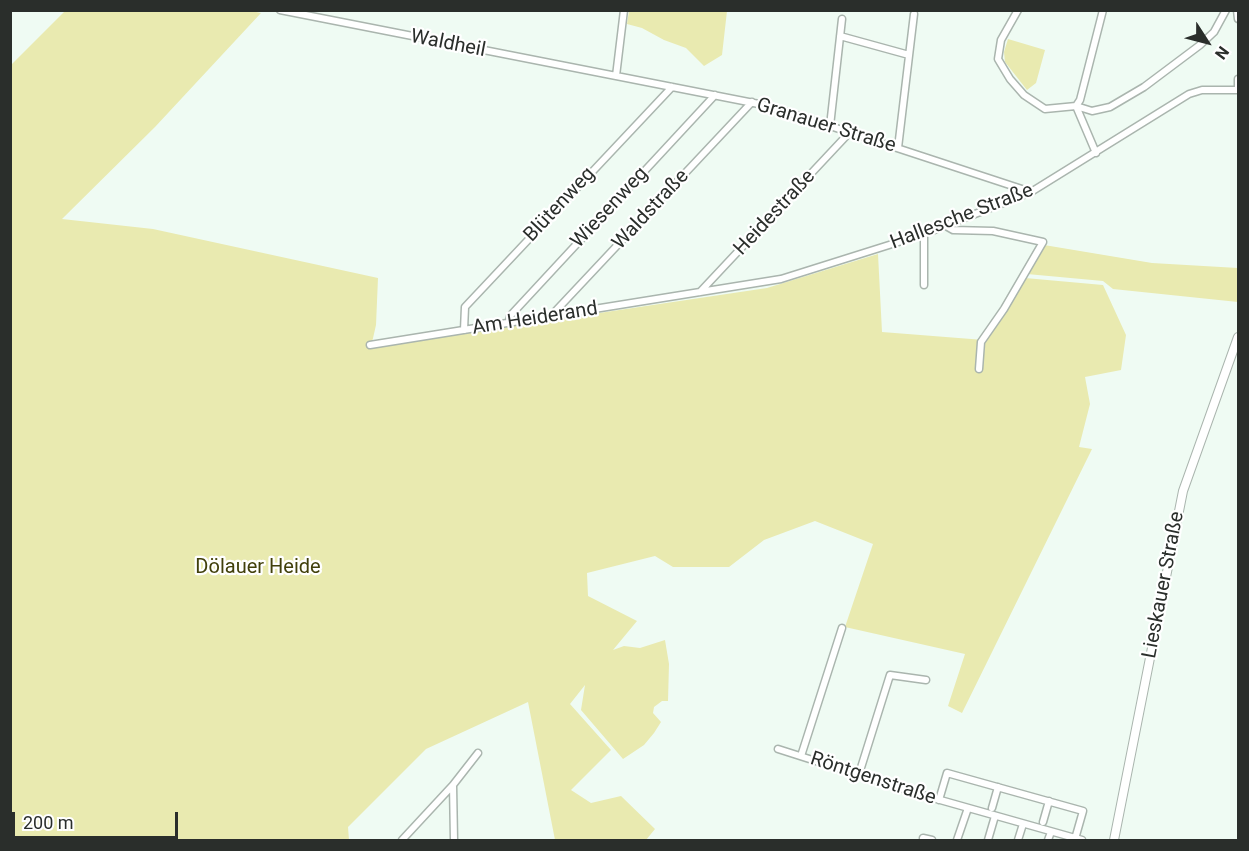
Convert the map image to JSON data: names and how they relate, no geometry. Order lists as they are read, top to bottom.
{
  "streets": {
    "street": [
      "Waldheil",
      "Granauer Straße",
      "Blütenweg",
      "Wiesenweg",
      "Waldstraße",
      "Heidestraße",
      "Hallesche Straße",
      "Am Heiderand",
      "Lieskauer Straße",
      "Röntgenstraße"
    ]
  },
  "crossings": [
    ["Waldheil", "Granauer Straße"],
    ["Granauer Straße", "Blütenweg"],
    ["Granauer Straße", "Wiesenweg"],
    ["Granauer Straße", "Waldstraße"],
    ["Granauer Straße", "Heidestraße"],
    ["Granauer Straße", "Hallesche Straße"],
    ["Blütenweg", "Am Heiderand"],
    ["Wiesenweg", "Am Heiderand"],
    ["Waldstraße", "Am Heiderand"],
    ["Heidestraße", "Hallesche Straße"],
    ["Heidestraße", "Am Heiderand"],
    ["Hallesche Straße", "Am Heiderand"]
  ],
  "parks": ["Dölauer Heide"],
  "scale_bar": "200 m",
  "north": "bottom right"
}
